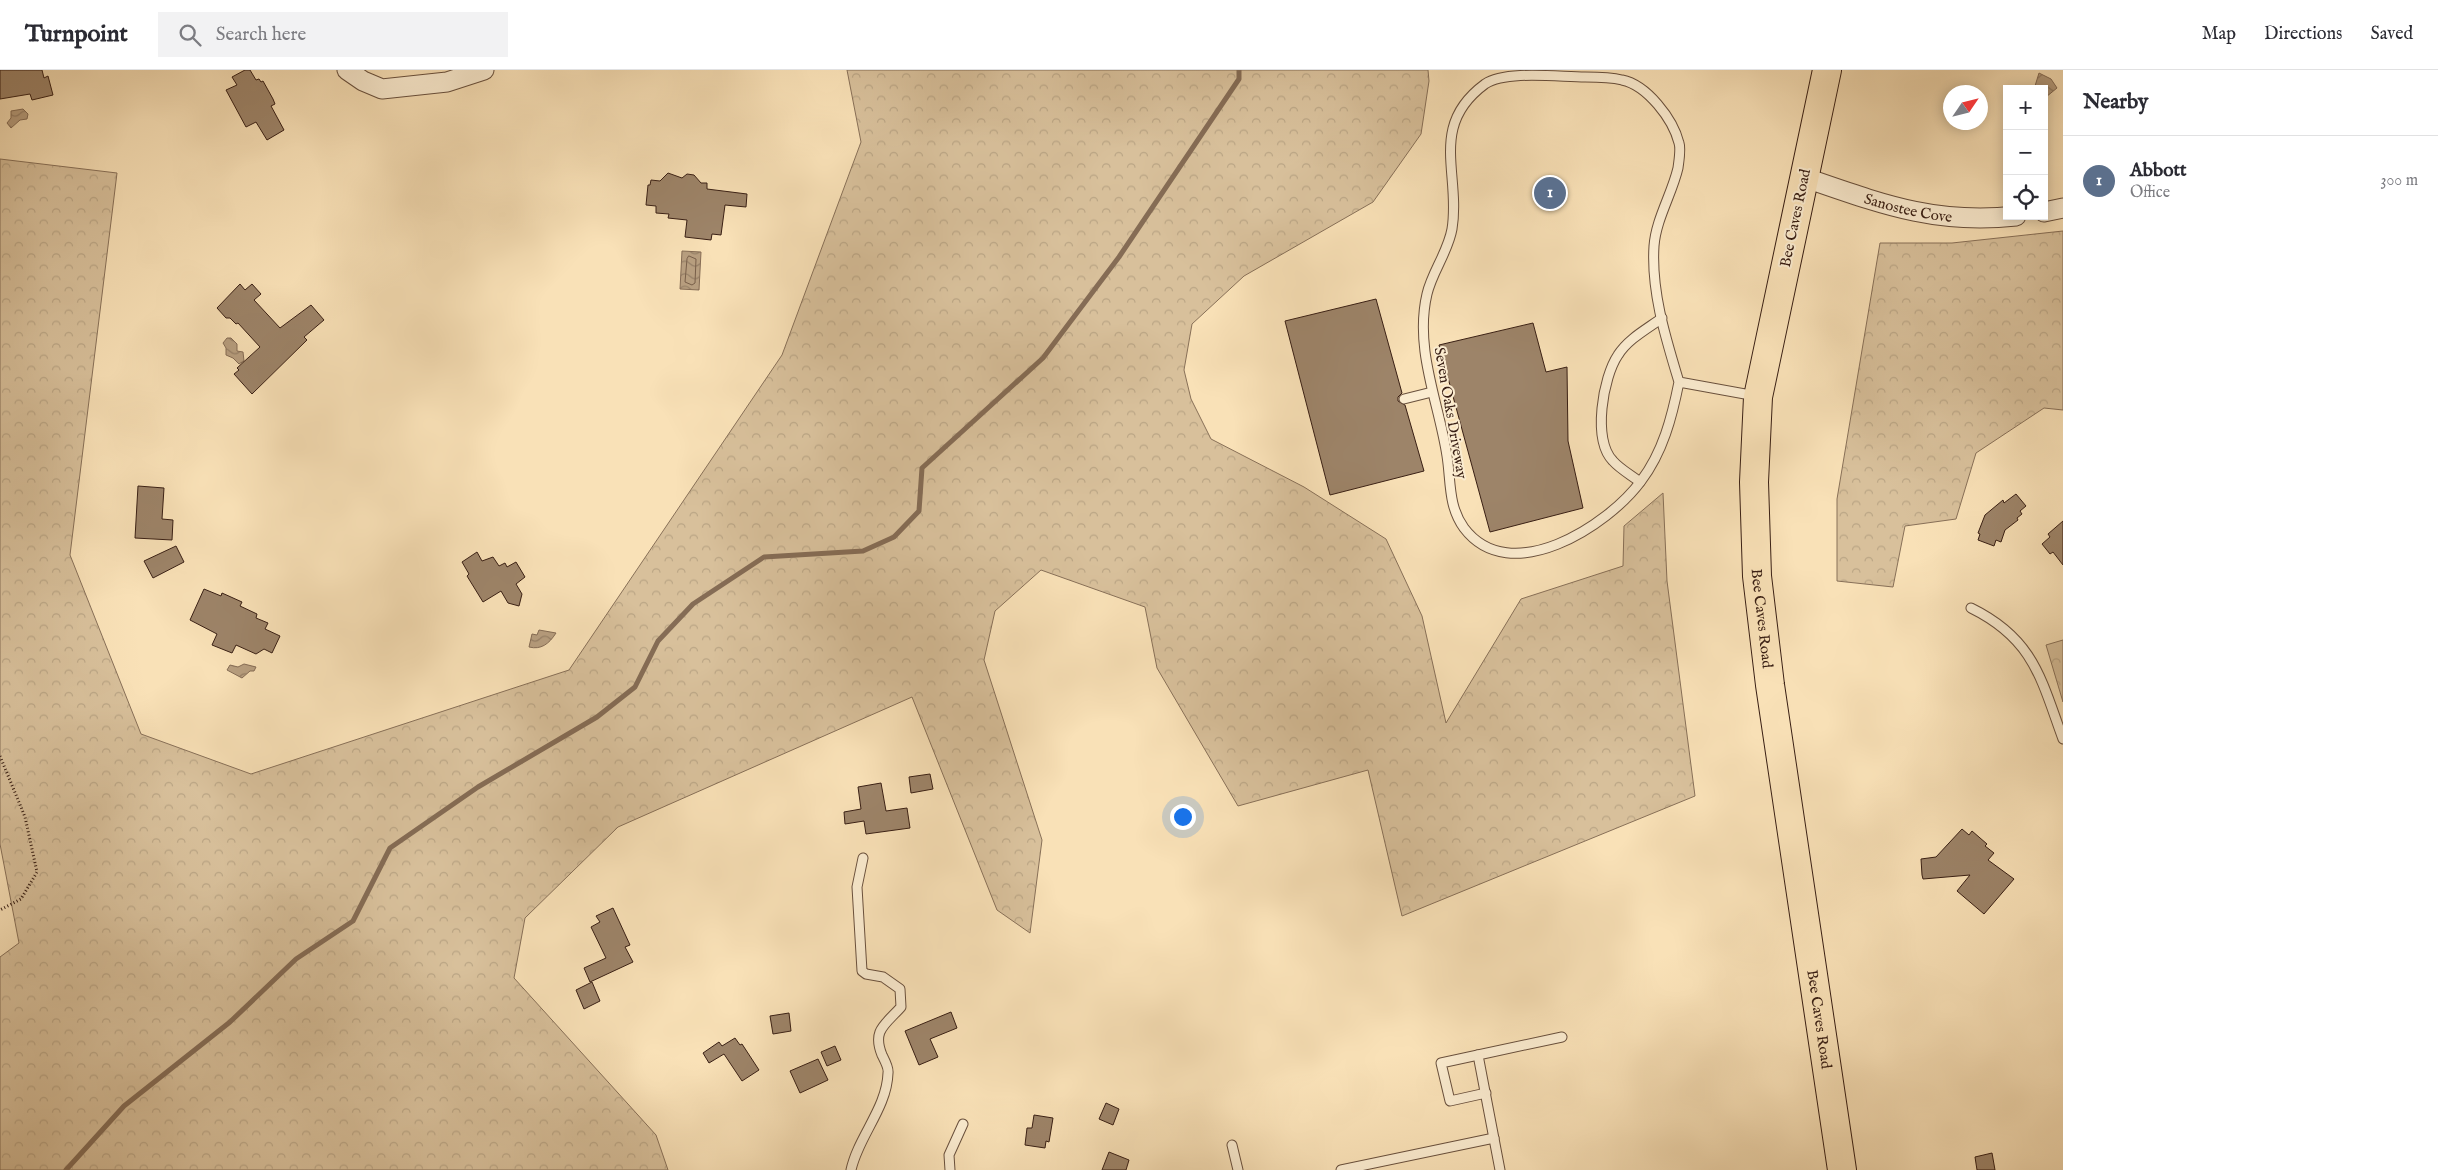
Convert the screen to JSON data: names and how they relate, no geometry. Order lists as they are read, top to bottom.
{
  "streets": {
    "main road": ["Bee Caves Road"],
    "street": ["Sanostee Cove"],
    "lane": ["Seven Oaks Driveway"]
  },
  "crossings": [
    ["Sanostee Cove", "Bee Caves Road"]
  ],
  "north": "top right",
  "page": {
    "header": "Turnpoint",
    "search": "Search here",
    "nav": ["Map", "Directions", "Saved"],
    "heading": "Nearby",
    "map_buttons": ["+", "−"],
    "list": [
      {
        "mark": "1",
        "name": "Abbott",
        "note": "Office",
        "value": "300 m"
      }
    ],
    "pins": "1"
  }
}
